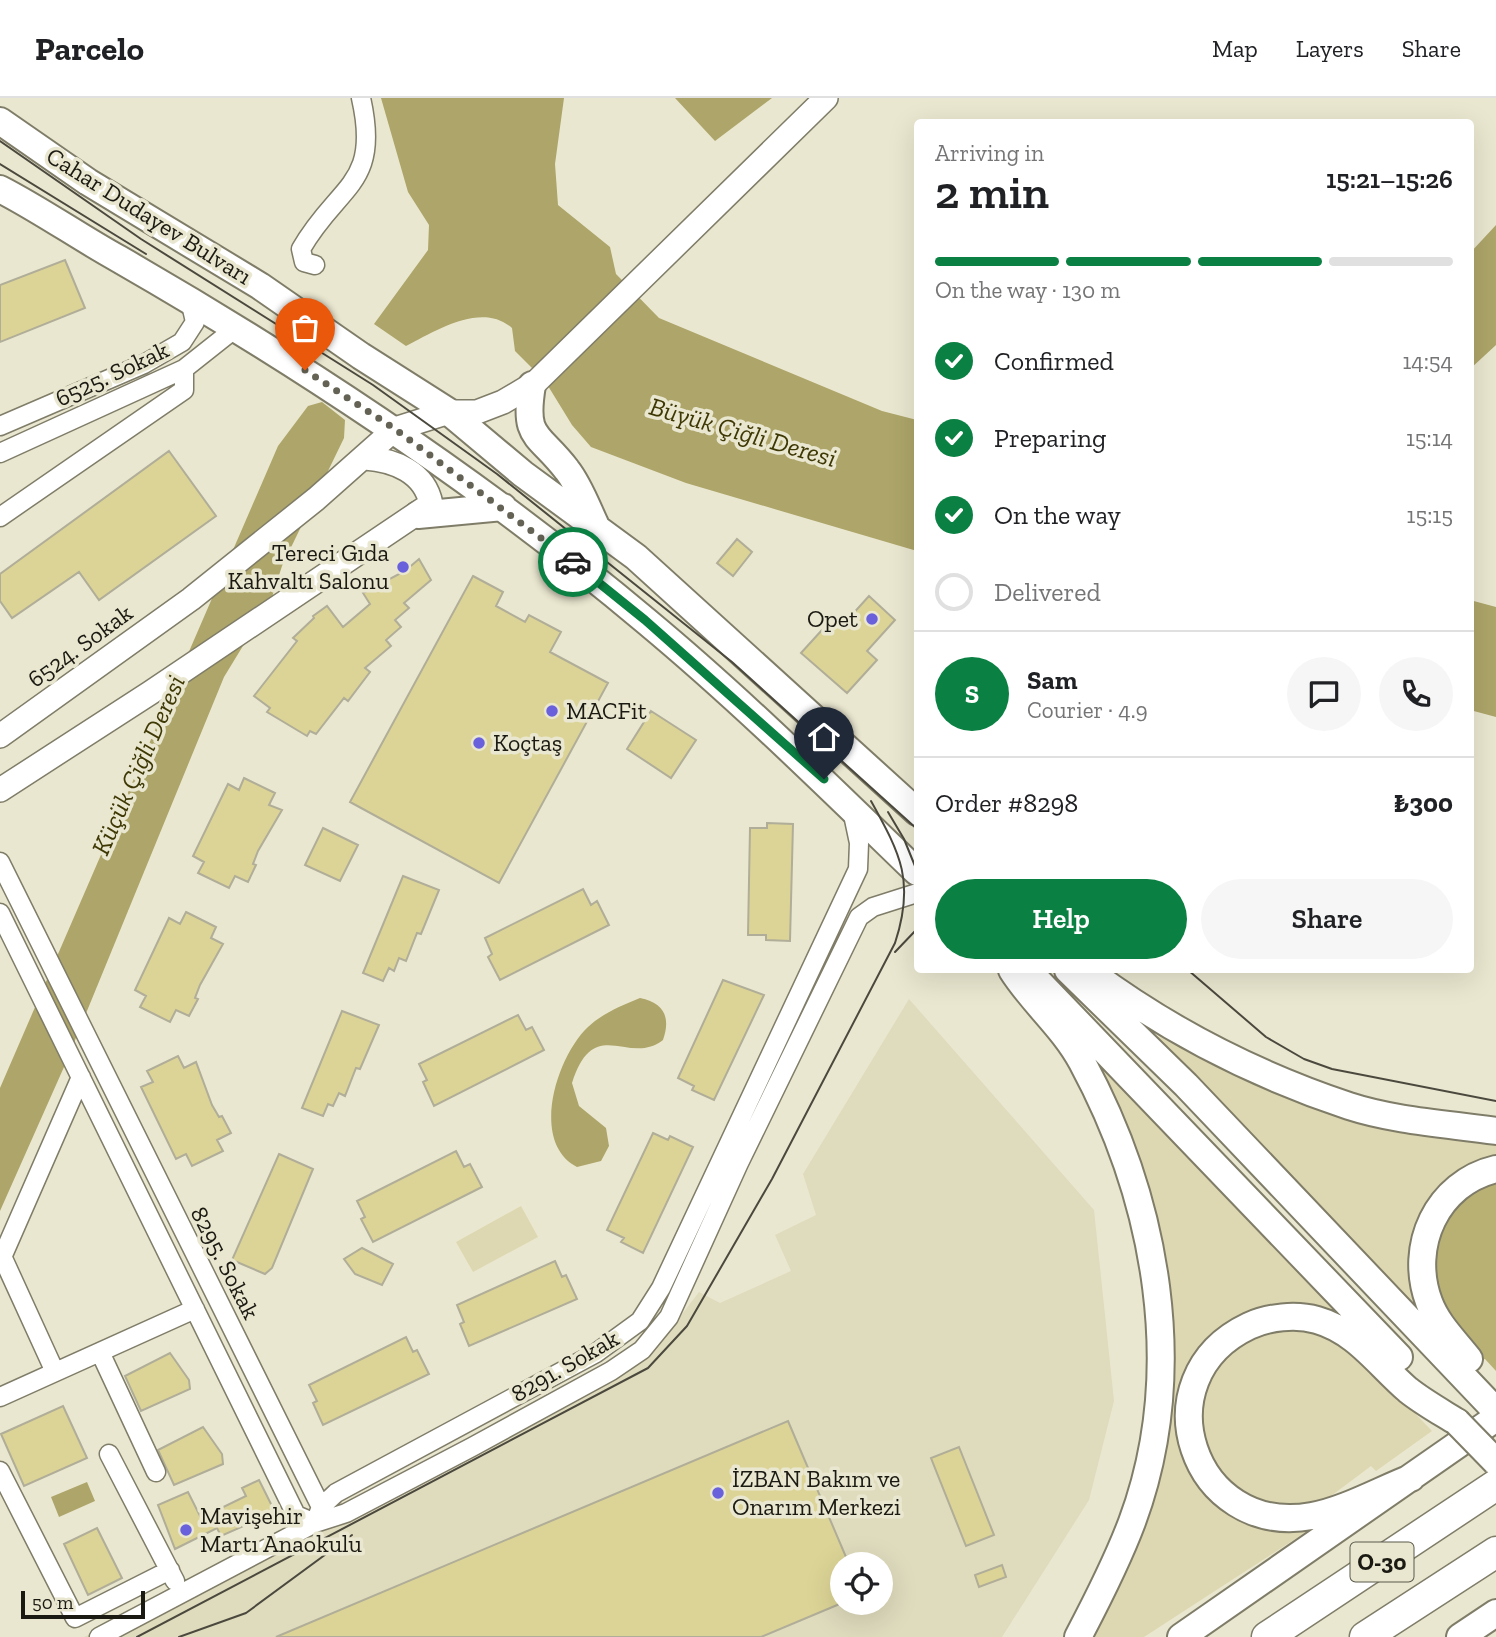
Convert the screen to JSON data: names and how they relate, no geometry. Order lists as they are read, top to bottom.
{
  "streets": {
    "highway": ["O-30"],
    "main road": ["Cahar Dudayev Bulvarı"],
    "street": [
      "6525. Sokak",
      "6524. Sokak",
      "8295. Sokak",
      "8291. Sokak"
    ]
  },
  "crossings": [
    ["Cahar Dudayev Bulvarı", "6525. Sokak"],
    ["Cahar Dudayev Bulvarı", "6524. Sokak"],
    ["Cahar Dudayev Bulvarı", "8291. Sokak"],
    ["8295. Sokak", "8291. Sokak"]
  ],
  "water": ["Büyük Çiğli Deresi", "Küçük Çiğli Deresi"],
  "places": [
    "Tereci Gıda Kahvaltı Salonu",
    "Opet",
    "MACFit",
    "Koçtaş",
    "İZBAN Bakım ve Onarım Merkezi",
    "Mavişehir Martı Anaokulu"
  ],
  "scale_bar": "50 m",
  "page": {
    "header": "Parcelo",
    "nav": ["Map", "Layers", "Share"],
    "heading": ["2 min", "Arriving in", "15:21–15:26"],
    "panel": [
      "Sam",
      "Courier · 4.9",
      "Order #8298",
      "₺300"
    ],
    "bar": "On the way · 130 m",
    "list": [
      ["Confirmed", "14:54"],
      ["Preparing", "15:14"],
      ["On the way", "15:15"],
      "Delivered"
    ],
    "round": "S",
    "buttons": ["Help", "Share"],
    "scale": "50 m"
  }
}
